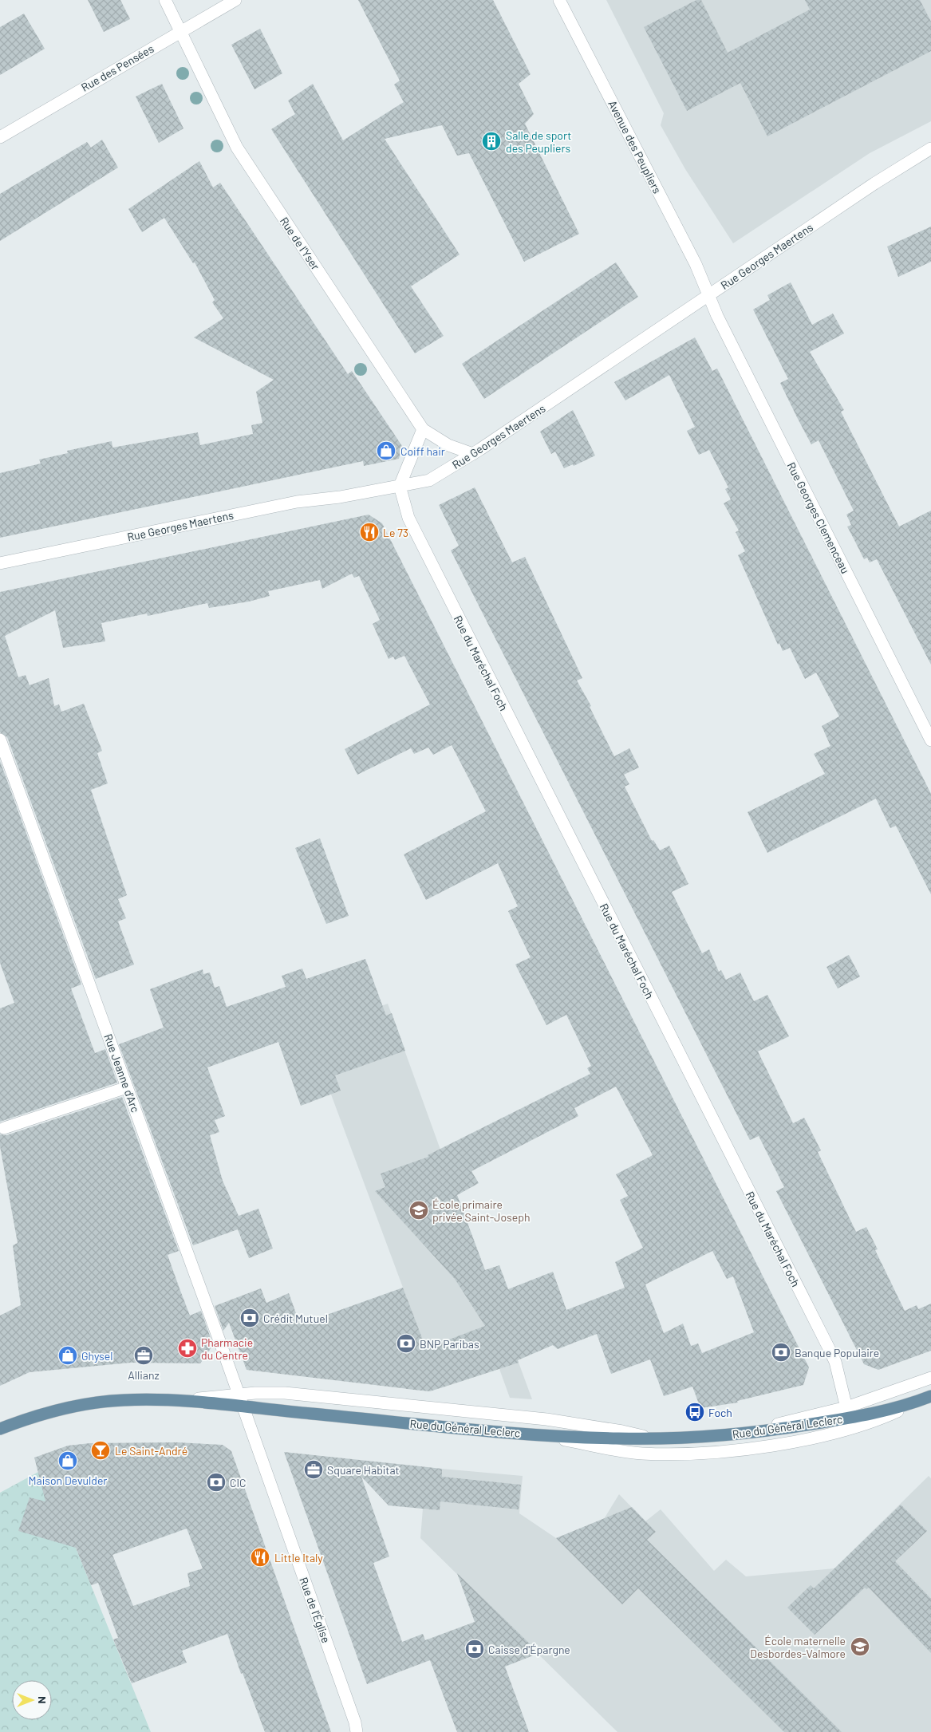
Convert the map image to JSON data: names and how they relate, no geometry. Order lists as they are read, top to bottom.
{
  "streets": {
    "main road": ["Rue du Général Leclerc"],
    "street": [
      "Rue des Pensées",
      "Avenue des Peupliers",
      "Rue de l'Yser",
      "Rue Georges Maertens",
      "Rue Georges Clemenceau",
      "Rue du Maréchal Foch",
      "Rue Jeanne d'Arc",
      "Rue de l'Église"
    ]
  },
  "crossings": [
    ["Rue des Pensées", "Rue de l'Yser"],
    ["Avenue des Peupliers", "Rue Georges Maertens"],
    ["Avenue des Peupliers", "Rue Georges Clemenceau"],
    ["Rue de l'Yser", "Rue Georges Maertens"],
    ["Rue Georges Maertens", "Rue Georges Clemenceau"],
    ["Rue Georges Maertens", "Rue du Maréchal Foch"],
    ["Rue du Maréchal Foch", "Rue du Général Leclerc"],
    ["Rue Jeanne d'Arc", "Rue du Général Leclerc"],
    ["Rue Jeanne d'Arc", "Rue de l'Église"],
    ["Rue du Général Leclerc", "Rue de l'Église"]
  ],
  "places": {
    "building": ["Salle de sport des Peupliers"],
    "shop": ["Coiff hair", "Ghysel", "Maison Devulder"],
    "restaurant": ["Le 73", "Little Italy"],
    "school or university": ["École primaire privée Saint-Joseph", "École maternelle Desbordes-Valmore"],
    "bank": [
      "Crédit Mutuel",
      "BNP Paribas",
      "Banque Populaire",
      "CIC",
      "Caisse d'Épargne"
    ],
    "pharmacy": ["Pharmacie du Centre"],
    "office": ["Allianz", "Square Habitat"],
    "bus stop": ["Foch"],
    "bar": ["Le Saint-André"]
  },
  "north": "right"
}
